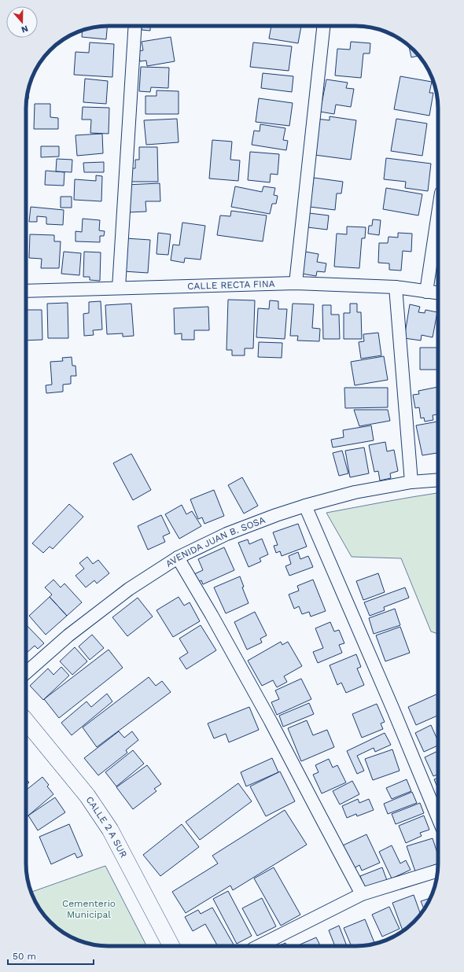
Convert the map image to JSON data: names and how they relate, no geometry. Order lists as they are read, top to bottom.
{
  "streets": {
    "main road": ["CALLE 2 A SUR"],
    "street": ["CALLE RECTA FINA", "AVENIDA JUAN B. SOSA"]
  },
  "parks": ["Cementerio Municipal"],
  "scale_bar": "50 m",
  "north": "bottom"
}
